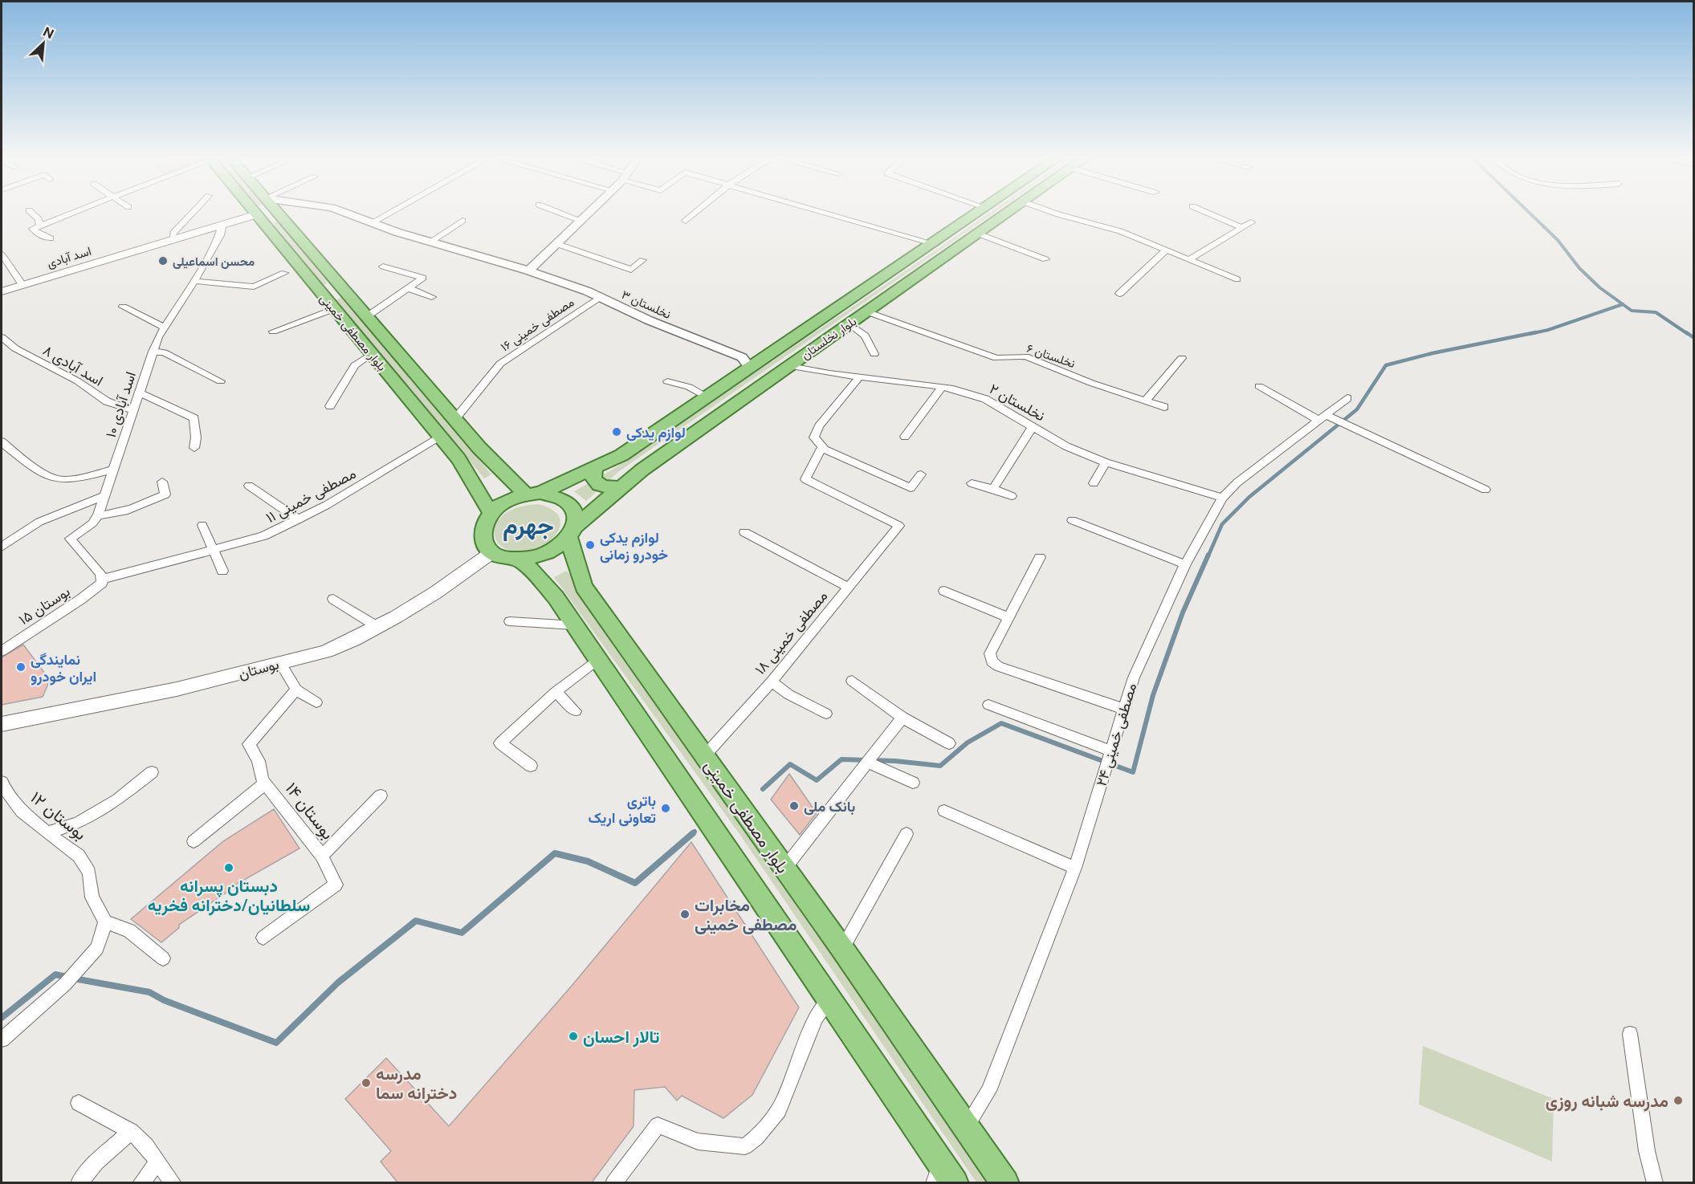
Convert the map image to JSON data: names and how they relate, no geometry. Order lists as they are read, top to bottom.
{
  "streets": {
    "main road": [
      "اسد آبادی",
      "بلوار مصطفی خمینی",
      "بلوار نخلستان",
      "بوستان"
    ],
    "street": [
      "نخلستان ۳",
      "مصطفی خمینی ۱۶",
      "نخلستان ۶",
      "اسد آبادی ۸",
      "نخلستان ۲",
      "اسد آبادی ۱۰",
      "مصطفی خمینی ۱۱",
      "بوستان ۱۵",
      "مصطفی خمینی ۱۸",
      "مصطفی خمینی ۲۴",
      "بوستان ۱۴",
      "۱۲ بوستان"
    ]
  },
  "crossings": [
    ["اسد آبادی", "بلوار مصطفی خمینی"],
    ["اسد آبادی", "اسد آبادی ۱۰"],
    ["نخلستان ۳", "مصطفی خمینی ۱۶"],
    ["نخلستان ۳", "بلوار نخلستان"],
    ["مصطفی خمینی ۱۶", "بلوار مصطفی خمینی"],
    ["بلوار مصطفی خمینی", "بلوار نخلستان"],
    ["بلوار مصطفی خمینی", "مصطفی خمینی ۱۱"],
    ["بلوار مصطفی خمینی", "مصطفی خمینی ۱۸"],
    ["بلوار مصطفی خمینی", "بوستان"],
    ["بلوار مصطفی خمینی", "مصطفی خمینی ۲۴"],
    ["بلوار نخلستان", "نخلستان ۶"],
    ["بلوار نخلستان", "نخلستان ۲"],
    ["بلوار نخلستان", "بوستان"],
    ["اسد آبادی ۸", "اسد آبادی ۱۰"],
    ["نخلستان ۲", "مصطفی خمینی ۲۴"],
    ["اسد آبادی ۱۰", "مصطفی خمینی ۱۱"],
    ["اسد آبادی ۱۰", "بوستان ۱۵"],
    ["مصطفی خمینی ۱۱", "بوستان ۱۵"]
  ],
  "districts": ["جهرم"],
  "places": [
    "محسن اسماعیلی",
    "لوازم یدکی",
    "لوازم یدکی خودرو زمانی",
    "نمایندگی ایران خودرو",
    "بانک ملی",
    "باتری تعاونی اریک",
    "دبستان پسرانه سلطانیان/دخترانه فخریه",
    "مخابرات مصطفی خمینی",
    "تالار احسان",
    "مدرسه دخترانه سما",
    "مدرسه شبانه روزی"
  ],
  "north": "top right"
}
